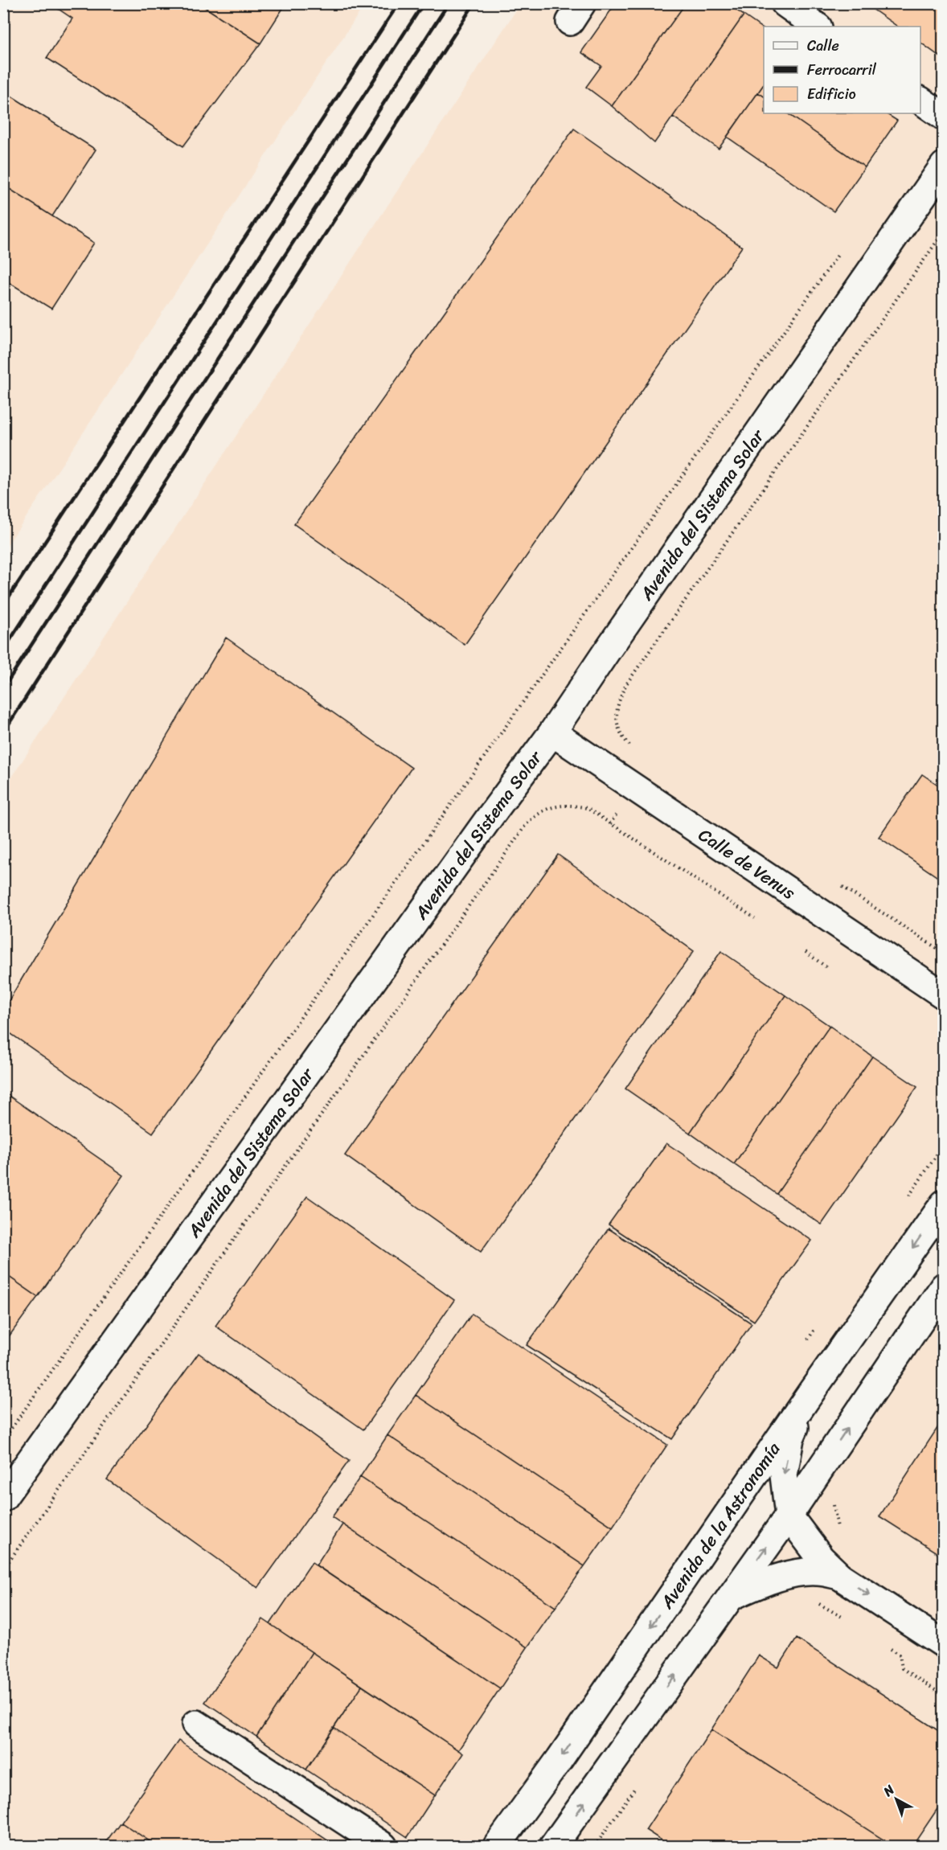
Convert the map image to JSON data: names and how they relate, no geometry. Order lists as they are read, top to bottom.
{
  "streets": {
    "street": ["Avenida del Sistema Solar", "Calle de Venus", "Avenida de la Astronomía"]
  },
  "crossings": [
    ["Avenida del Sistema Solar", "Calle de Venus"]
  ],
  "legend": ["Calle", "Ferrocarril", "Edificio"],
  "north": "top left"
}
